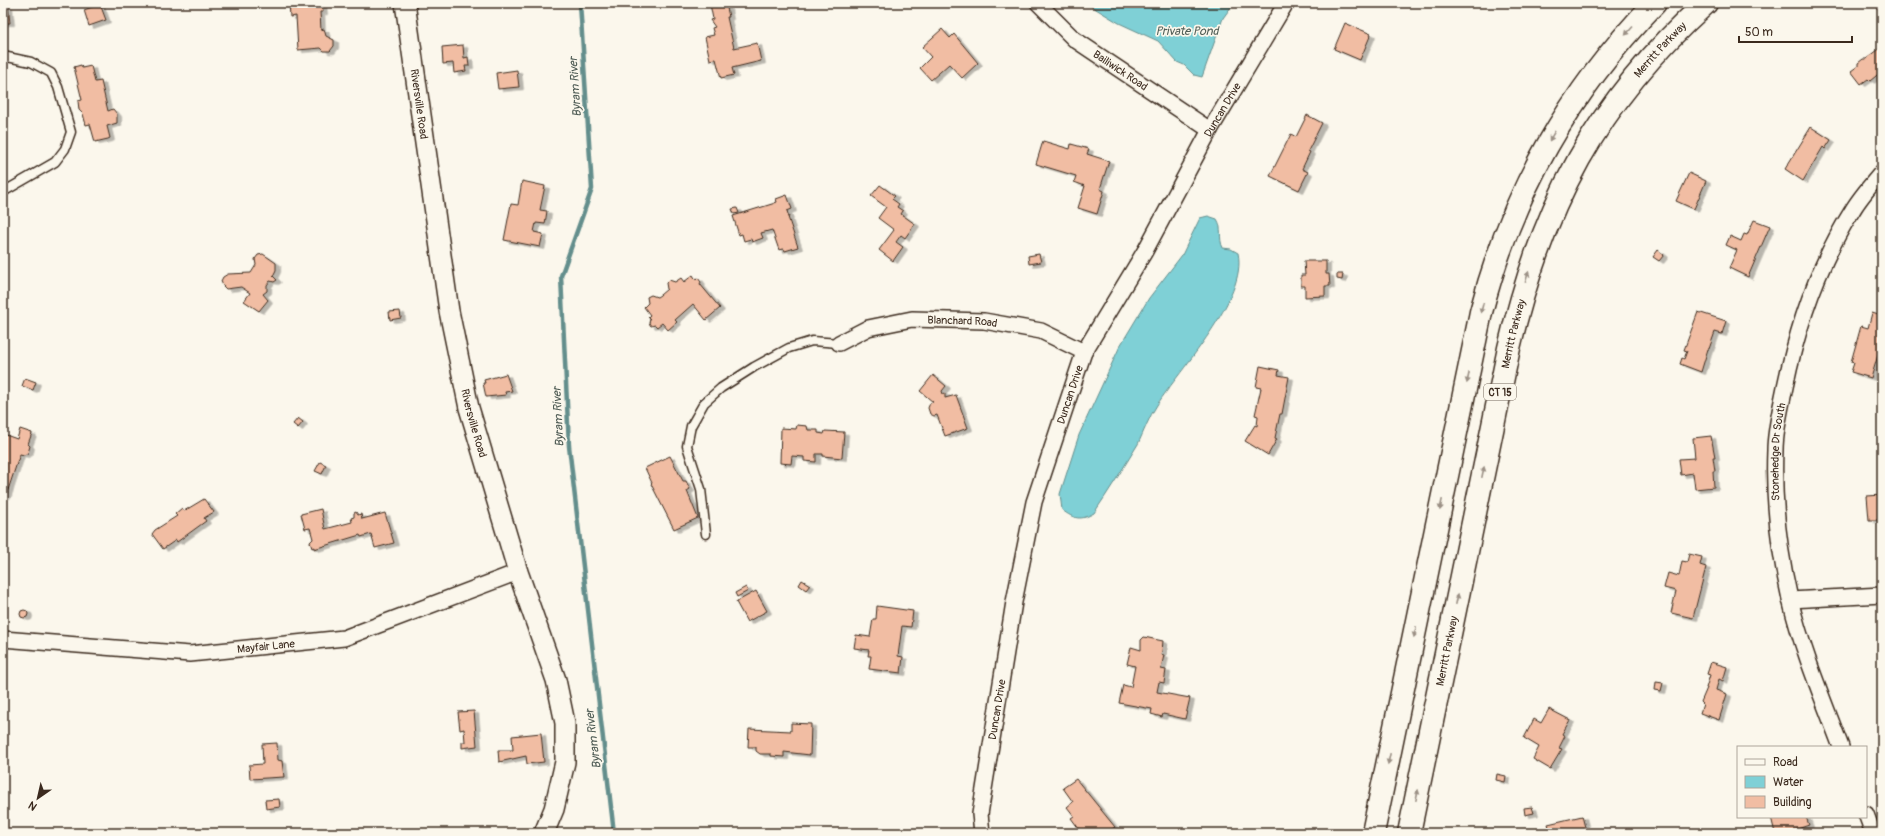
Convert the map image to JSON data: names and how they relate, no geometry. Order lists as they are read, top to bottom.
{
  "streets": {
    "highway": ["Merritt Parkway", "CT 15"],
    "street": [
      "Bailiwick Road",
      "Riversville Road",
      "Duncan Drive",
      "Blanchard Road",
      "Stonehedge Dr South",
      "Mayfair Lane"
    ]
  },
  "crossings": [
    ["Bailiwick Road", "Duncan Drive"],
    ["Riversville Road", "Mayfair Lane"],
    ["Duncan Drive", "Blanchard Road"]
  ],
  "water": ["Private Pond", "Byram River"],
  "legend": ["Road", "Water", "Building"],
  "scale_bar": "50 m",
  "north": "bottom left"
}
